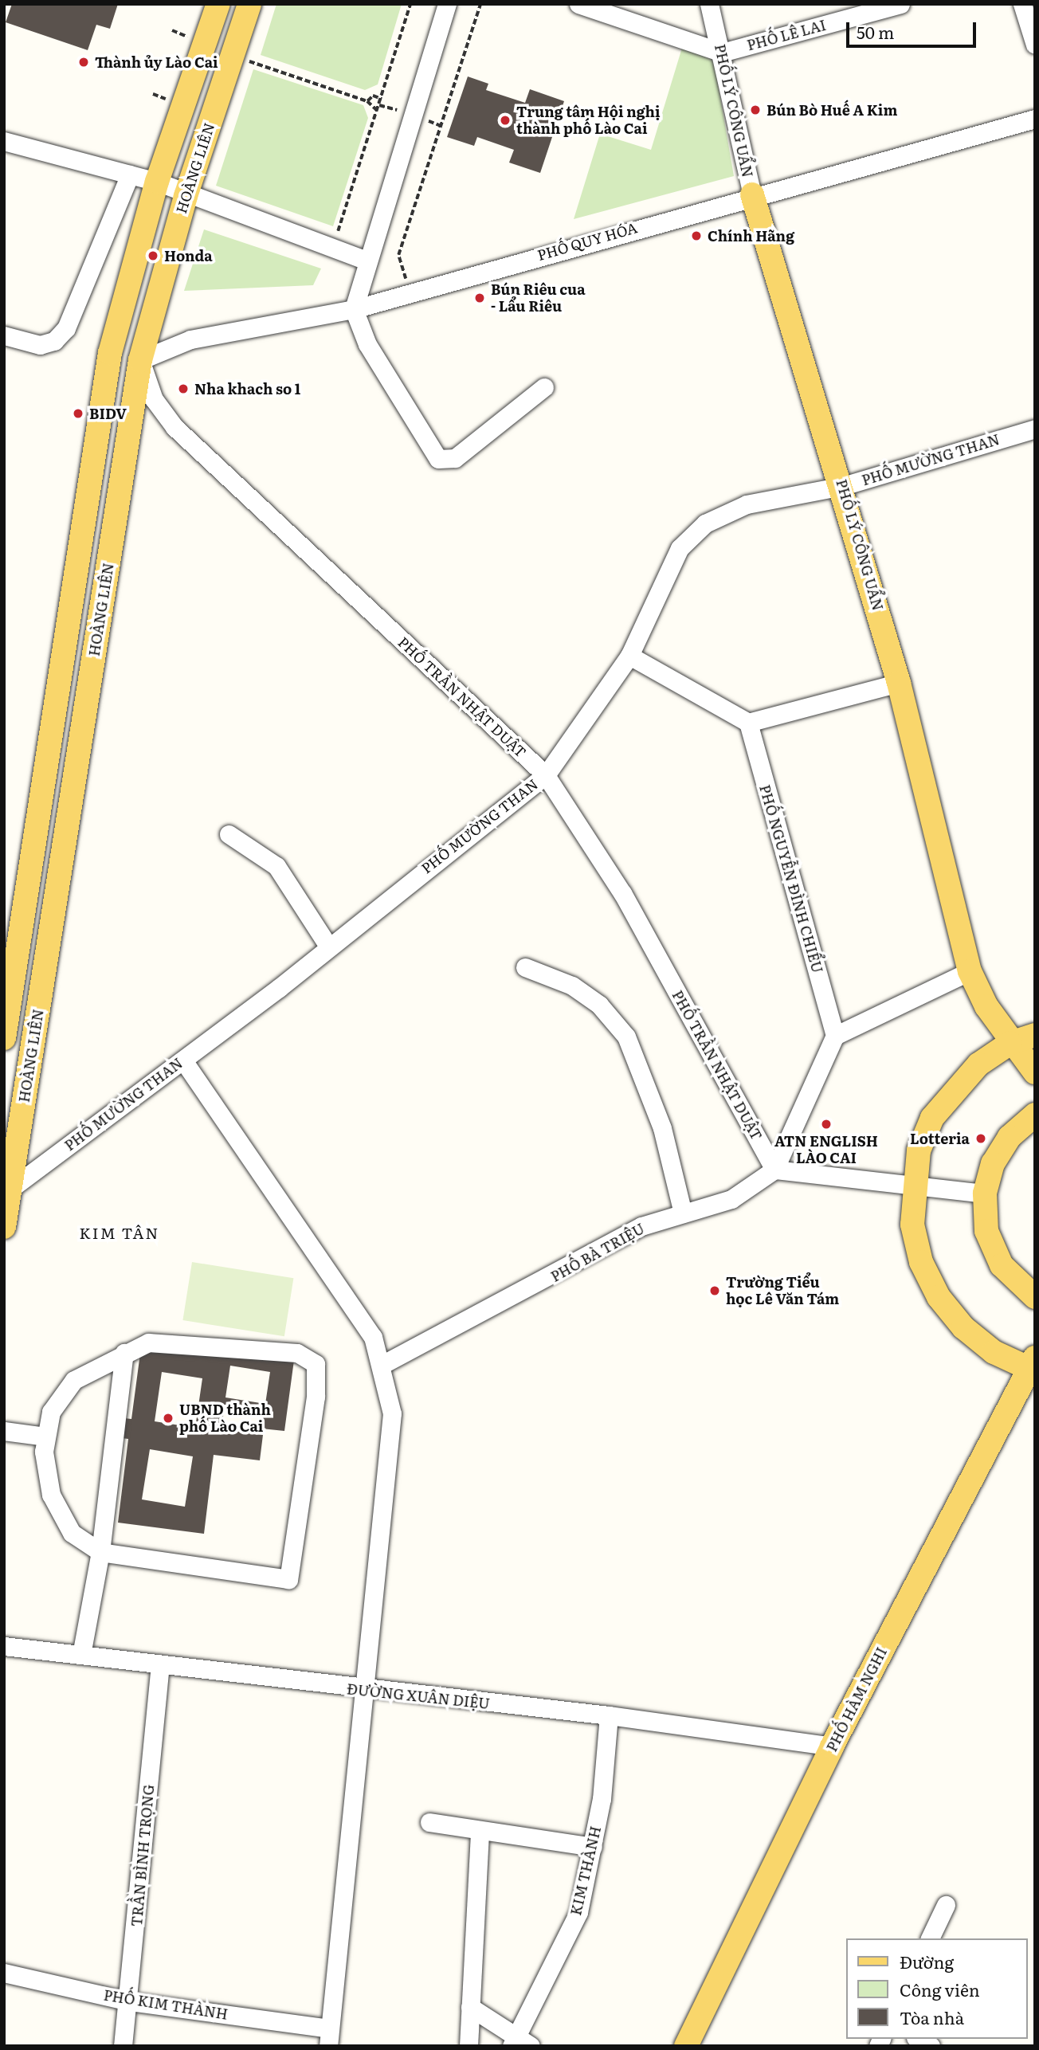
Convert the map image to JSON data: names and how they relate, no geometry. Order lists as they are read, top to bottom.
{
  "streets": {
    "main road": ["PHỐ LÝ CÔNG UẨN", "HOÀNG LIÊN", "PHỐ HÀM NGHI"],
    "street": [
      "PHỐ LÊ LAI",
      "PHỐ QUY HÓA",
      "PHỐ MƯỜNG THAN",
      "PHỐ TRẦN NHẬT DUẬT",
      "PHỐ NGUYỄN ĐÌNH CHIỂU",
      "PHỐ BÀ TRIỆU",
      "ĐƯỜNG XUÂN DIỆU",
      "TRẦN BÌNH TRỌNG",
      "KIM THÀNH",
      "PHỐ KIM THÀNH"
    ]
  },
  "crossings": [
    ["PHỐ LÊ LAI", "PHỐ LÝ CÔNG UẨN"],
    ["PHỐ LÝ CÔNG UẨN", "PHỐ QUY HÓA"],
    ["PHỐ LÝ CÔNG UẨN", "PHỐ MƯỜNG THAN"],
    ["HOÀNG LIÊN", "PHỐ QUY HÓA"],
    ["HOÀNG LIÊN", "PHỐ MƯỜNG THAN"],
    ["HOÀNG LIÊN", "PHỐ TRẦN NHẬT DUẬT"],
    ["PHỐ QUY HÓA", "PHỐ TRẦN NHẬT DUẬT"],
    ["PHỐ MƯỜNG THAN", "PHỐ TRẦN NHẬT DUẬT"],
    ["PHỐ TRẦN NHẬT DUẬT", "PHỐ BÀ TRIỆU"],
    ["ĐƯỜNG XUÂN DIỆU", "PHỐ HÀM NGHI"],
    ["ĐƯỜNG XUÂN DIỆU", "TRẦN BÌNH TRỌNG"],
    ["ĐƯỜNG XUÂN DIỆU", "KIM THÀNH"],
    ["TRẦN BÌNH TRỌNG", "PHỐ KIM THÀNH"]
  ],
  "districts": ["KIM TÂN"],
  "places": [
    "Thành ủy Lào Cai",
    "Bún Bò Huế A Kim",
    "Trung tâm Hội nghị thành phố Lào Cai",
    "Chính Hãng",
    "Honda",
    "Bún Riêu cua - Lẩu Riêu",
    "Nha khach so 1",
    "BIDV",
    "ATN ENGLISH LÀO CAI",
    "Lotteria",
    "Trường Tiểu học Lê Văn Tám",
    "UBND thành phố Lào Cai"
  ],
  "legend": ["Đường", "Công viên", "Tòa nhà"],
  "scale_bar": "50 m"
}
